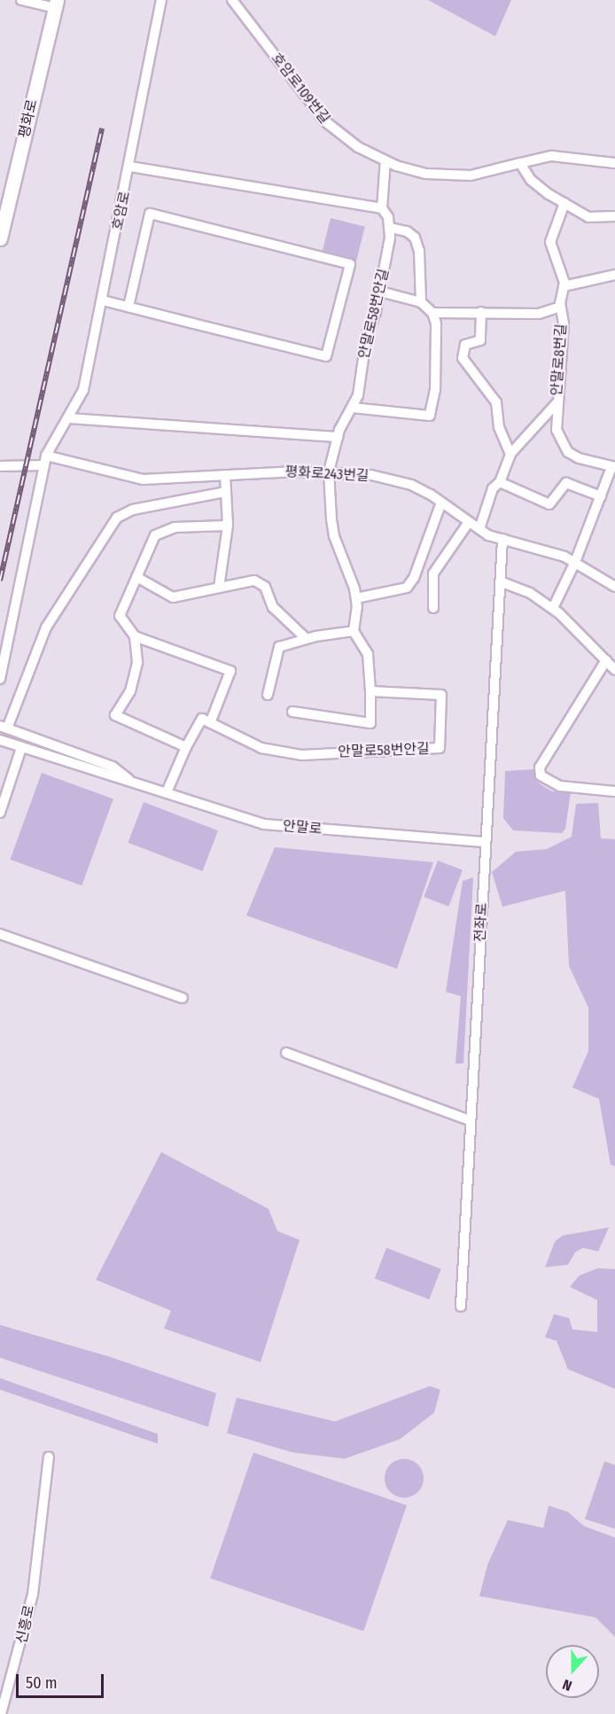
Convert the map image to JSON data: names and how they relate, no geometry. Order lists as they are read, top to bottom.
{
  "streets": {
    "main road": ["평화로"],
    "street": [
      "호암로109번길",
      "호암로",
      "안말로58번안길",
      "안말로8번길",
      "평화로243번길",
      "안말로",
      "전좌로",
      "신흥로"
    ]
  },
  "crossings": [
    ["호암로", "평화로243번길"],
    ["안말로58번안길", "평화로243번길"],
    ["안말로8번길", "평화로243번길"],
    ["평화로243번길", "전좌로"],
    ["안말로", "전좌로"]
  ],
  "scale_bar": "50 m",
  "north": "bottom"
}
